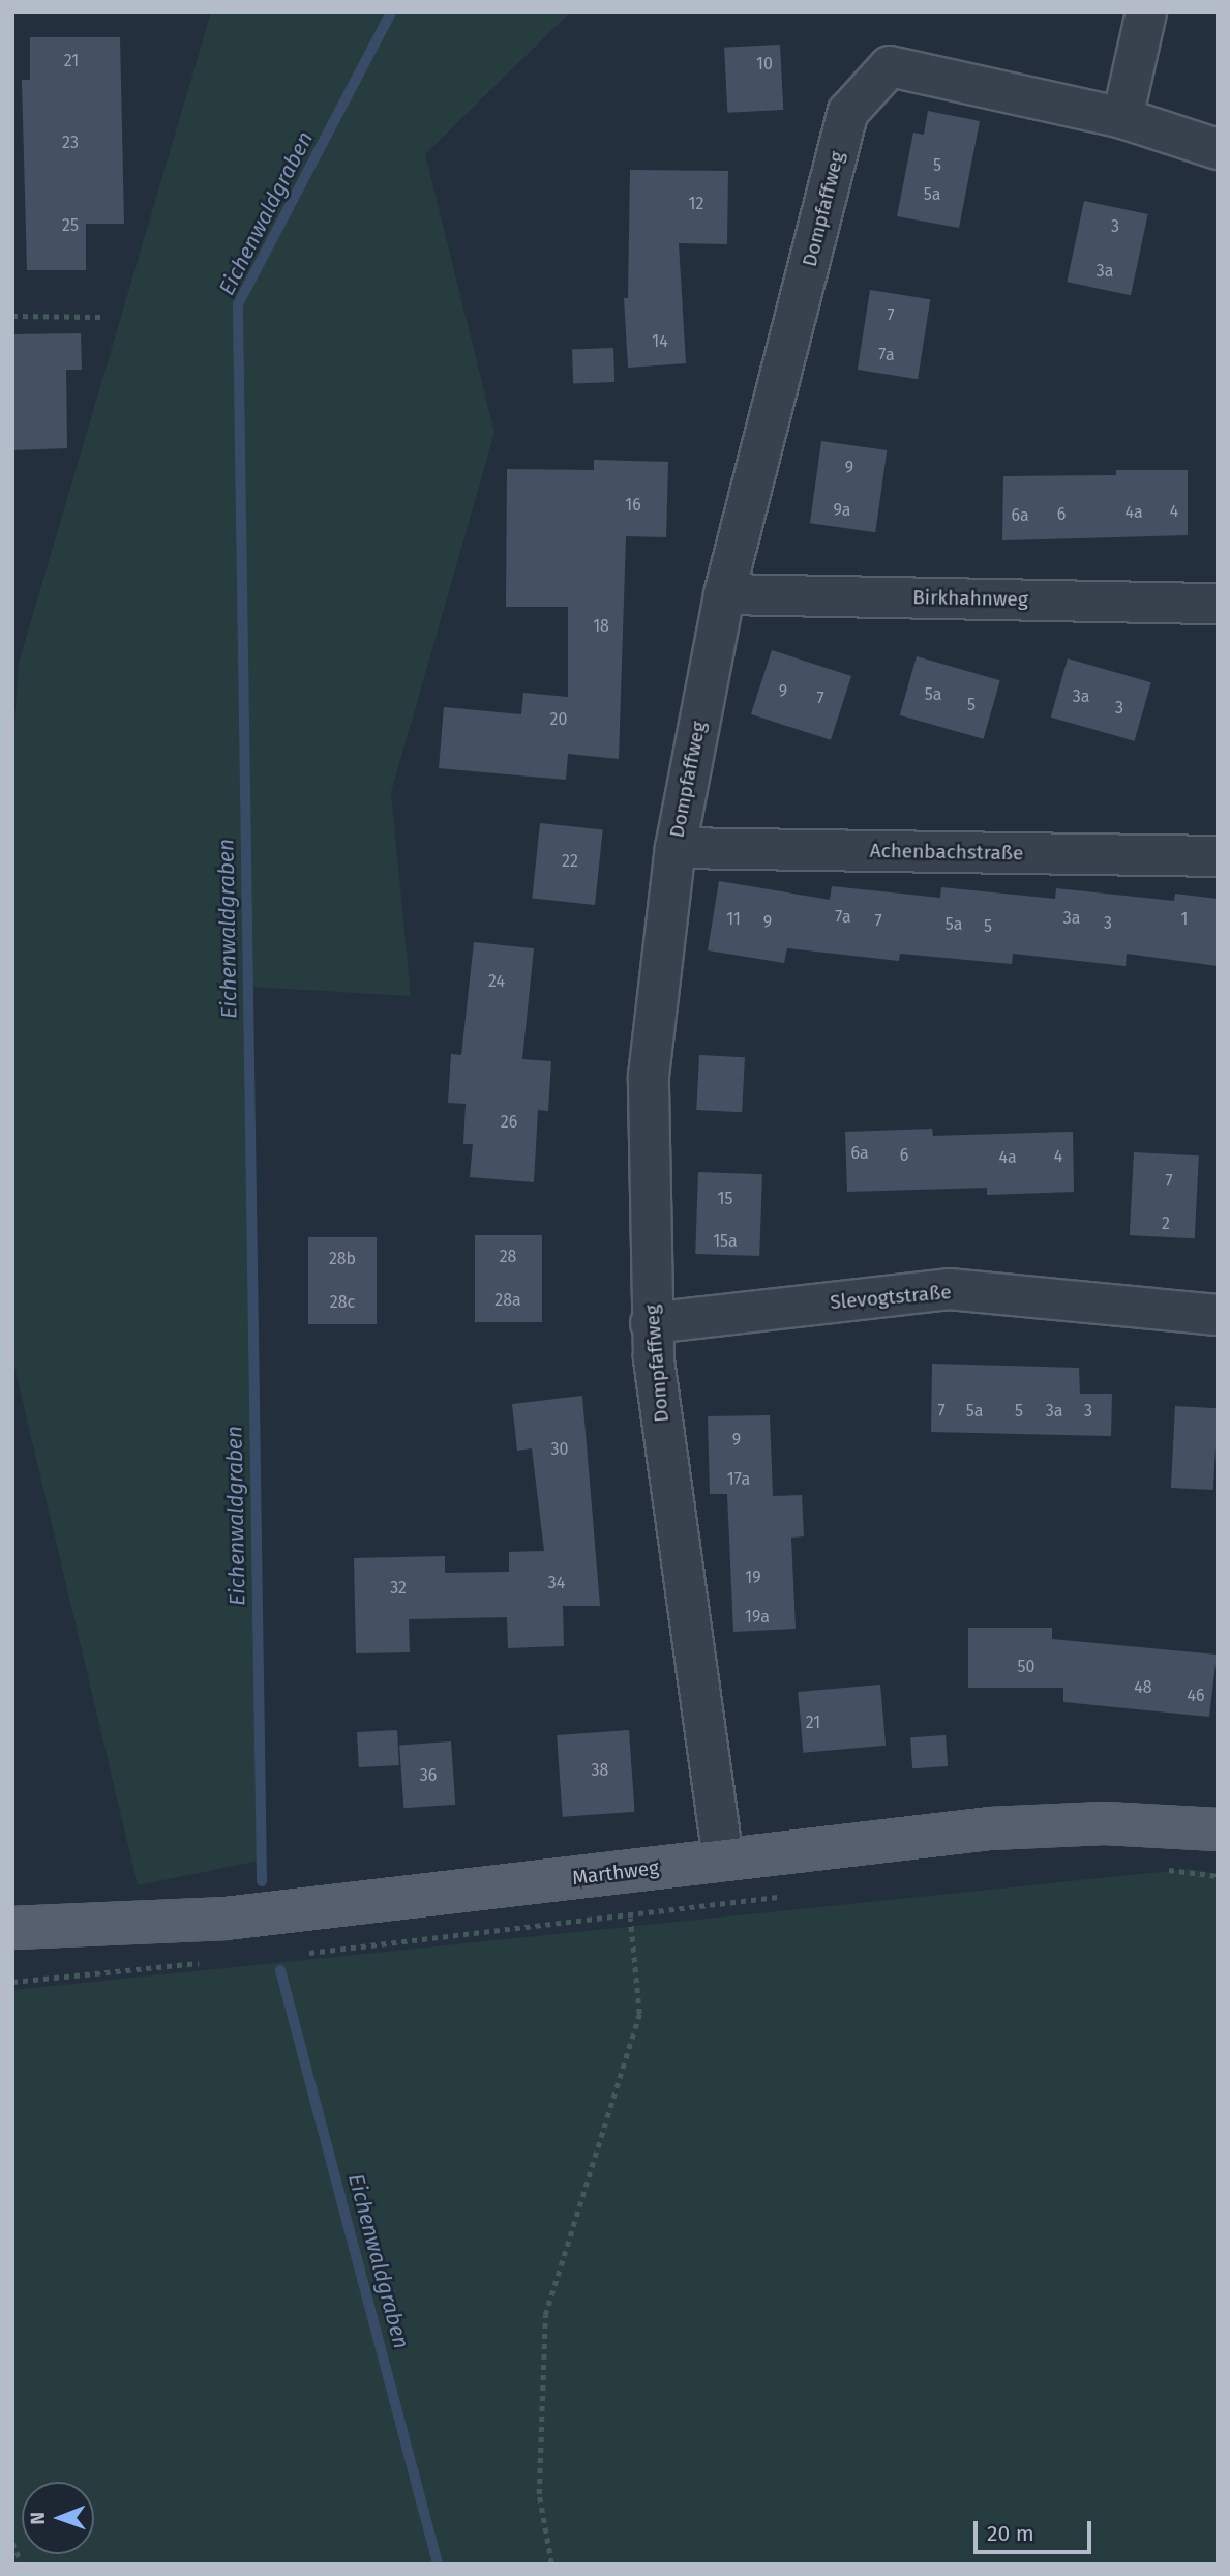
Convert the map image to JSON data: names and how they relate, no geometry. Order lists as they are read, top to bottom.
{
  "streets": {
    "main road": ["Marthweg"],
    "street": [
      "Dompfaffweg",
      "Birkhahnweg",
      "Achenbachstraße",
      "Slevogtstraße"
    ]
  },
  "crossings": [
    ["Dompfaffweg", "Birkhahnweg"],
    ["Dompfaffweg", "Achenbachstraße"],
    ["Dompfaffweg", "Slevogtstraße"],
    ["Dompfaffweg", "Marthweg"]
  ],
  "water": ["Eichenwaldgraben"],
  "house_numbers": [
    "21",
    "10",
    "23",
    "5",
    "5a",
    "12",
    "25",
    "3",
    "3a",
    "7",
    "14",
    "7a",
    "9",
    "16",
    "9a",
    "4",
    "4a",
    "6",
    "6a",
    "18",
    "9",
    "5a",
    "3a",
    "7",
    "5",
    "3",
    "20",
    "22",
    "7a",
    "3a",
    "11",
    "1",
    "7",
    "9",
    "3",
    "5a",
    "5",
    "24",
    "26",
    "6a",
    "6",
    "4",
    "4a",
    "7",
    "15",
    "2",
    "15a",
    "28",
    "28b",
    "28a",
    "28c",
    "7",
    "5a",
    "5",
    "3a",
    "3",
    "9",
    "30",
    "17a",
    "19",
    "34",
    "32",
    "19a",
    "50",
    "48",
    "46",
    "21",
    "38",
    "36"
  ],
  "scale_bar": "20 m",
  "north": "left"
}
